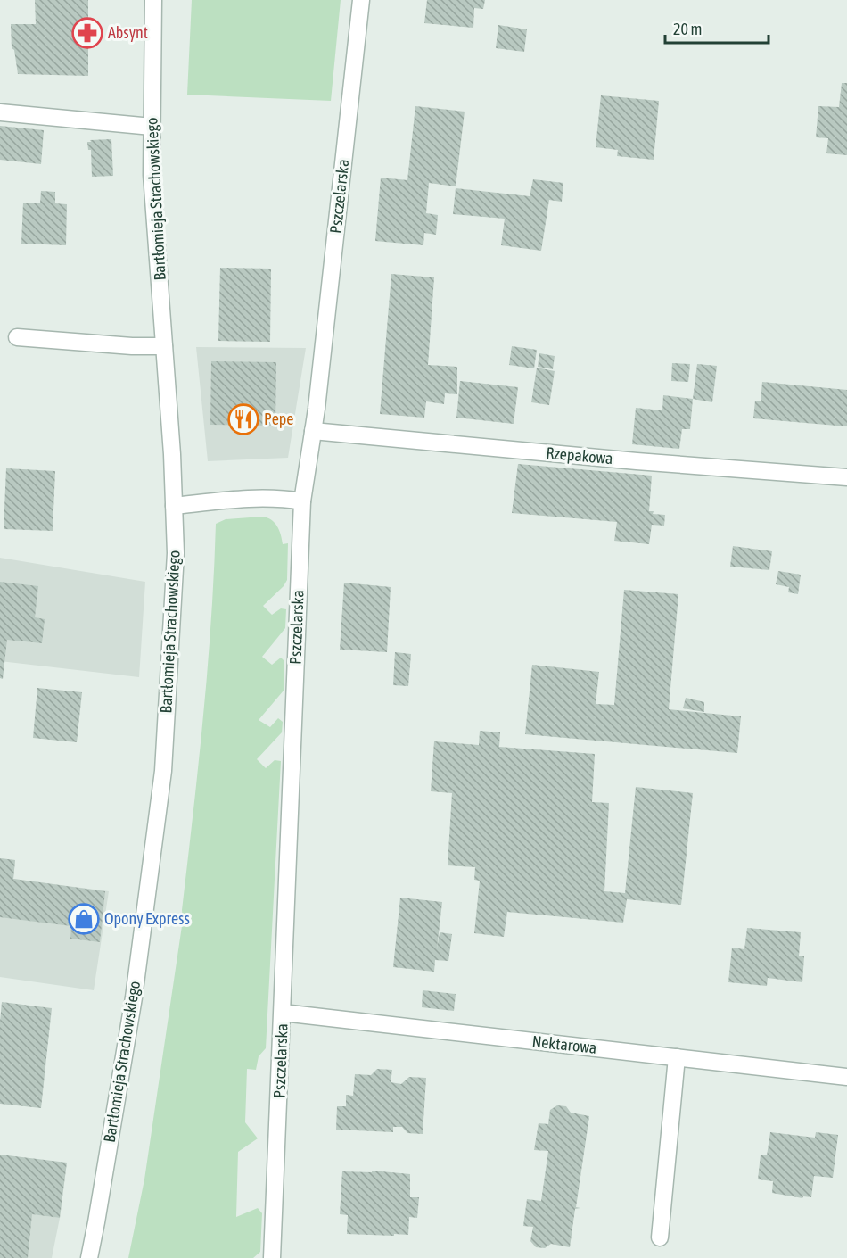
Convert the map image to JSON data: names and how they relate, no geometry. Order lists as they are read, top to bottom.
{
  "streets": {
    "street": [
      "Pszczelarska",
      "Bartłomieja Strachowskiego",
      "Rzepakowa",
      "Nektarowa"
    ]
  },
  "crossings": [
    ["Pszczelarska", "Rzepakowa"],
    ["Pszczelarska", "Nektarowa"]
  ],
  "places": {
    "pharmacy": ["Absynt"],
    "restaurant": ["Pepe"],
    "shop": ["Opony Express"]
  },
  "scale_bar": "20 m"
}
